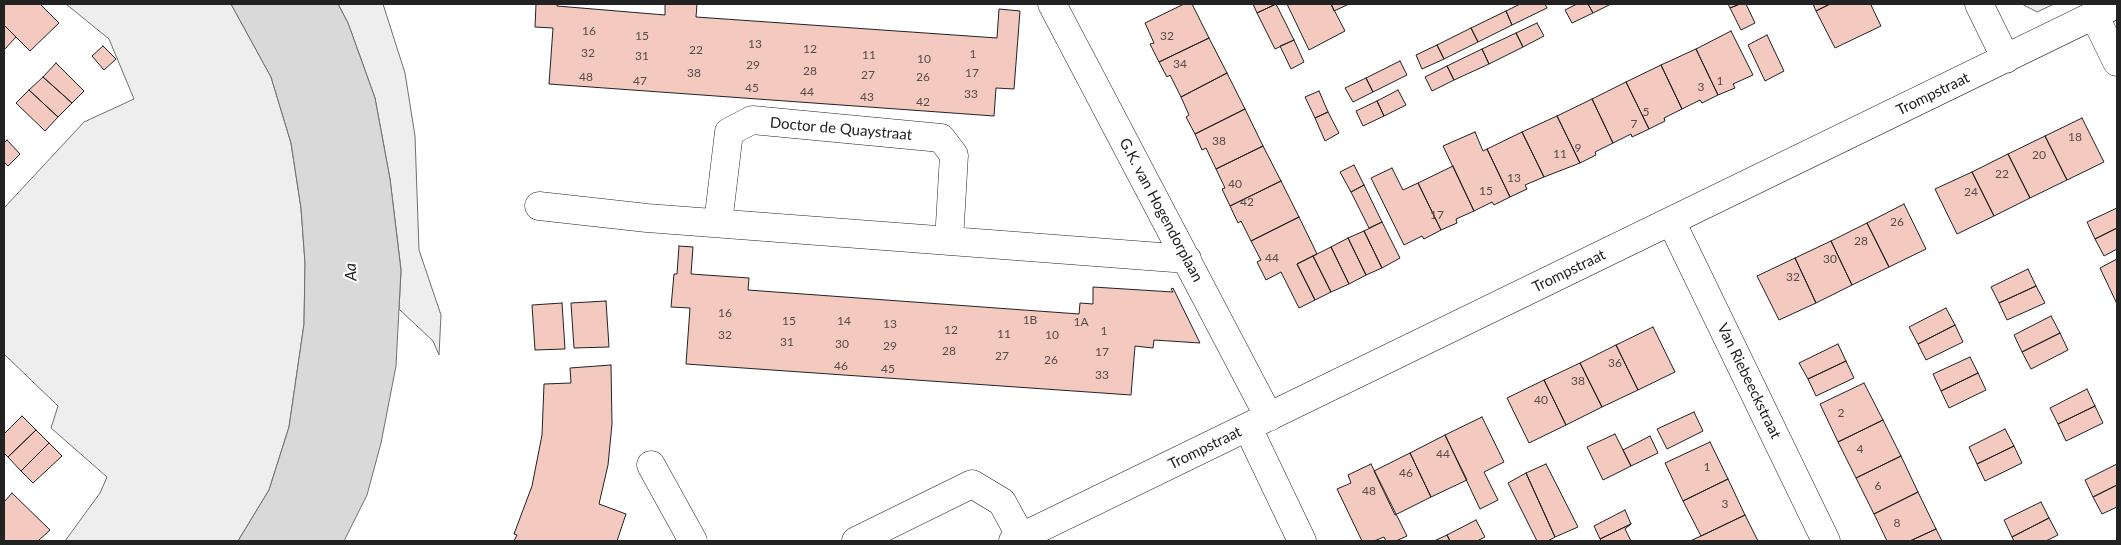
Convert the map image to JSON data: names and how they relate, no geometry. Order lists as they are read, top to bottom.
{
  "streets": {
    "street": [
      "Trompstraat",
      "Doctor de Quaystraat",
      "G.K. van Hogendorplaan",
      "Van Riebeeckstraat"
    ]
  },
  "crossings": [
    ["Trompstraat", "G.K. van Hogendorplaan"],
    ["Trompstraat", "Van Riebeeckstraat"]
  ],
  "water": ["Aa"],
  "house_numbers": [
    "16",
    "15",
    "32",
    "13",
    "12",
    "22",
    "32",
    "1",
    "11",
    "31",
    "10",
    "34",
    "29",
    "28",
    "38",
    "17",
    "27",
    "48",
    "26",
    "47",
    "1",
    "3",
    "45",
    "44",
    "33",
    "43",
    "42",
    "5",
    "7",
    "18",
    "38",
    "9",
    "11",
    "20",
    "22",
    "13",
    "40",
    "15",
    "24",
    "42",
    "17",
    "26",
    "28",
    "44",
    "30",
    "32",
    "16",
    "1B",
    "15",
    "14",
    "1A",
    "13",
    "12",
    "1",
    "11",
    "32",
    "10",
    "31",
    "30",
    "29",
    "28",
    "17",
    "27",
    "26",
    "36",
    "46",
    "45",
    "33",
    "38",
    "40",
    "2",
    "4",
    "44",
    "1",
    "46",
    "6",
    "48",
    "3",
    "8"
  ]
}
